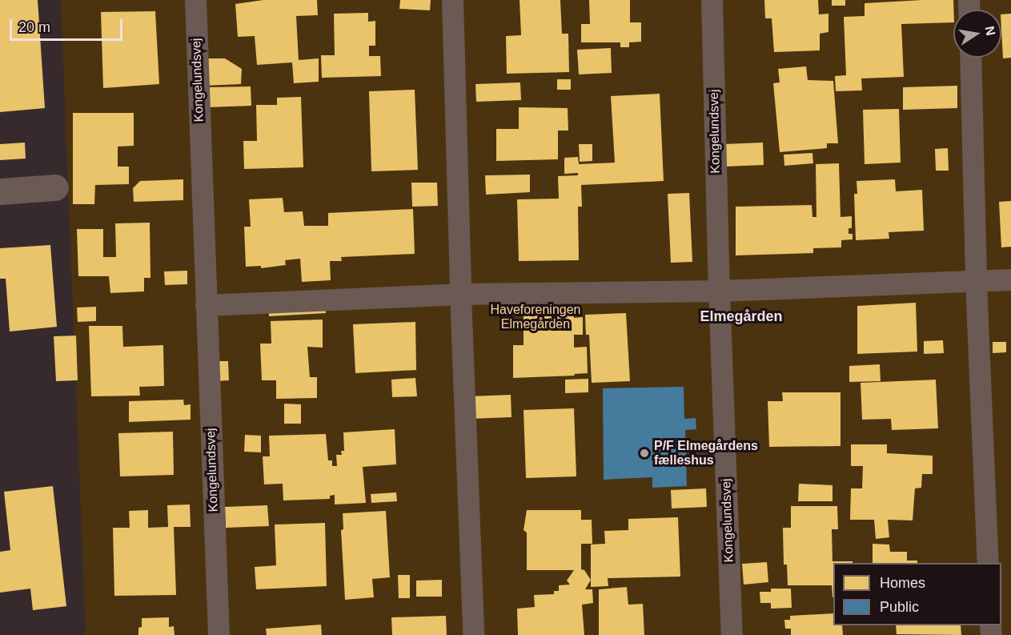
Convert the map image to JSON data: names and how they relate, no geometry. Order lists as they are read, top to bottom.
{
  "streets": {
    "lane": ["Kongelundsvej"]
  },
  "districts": ["Elmegården"],
  "parks": ["Haveforeningen Elmegården"],
  "places": ["P/F Elmegårdens fælleshus"],
  "legend": ["Homes", "Public"],
  "scale_bar": "20 m",
  "north": "right"
}
